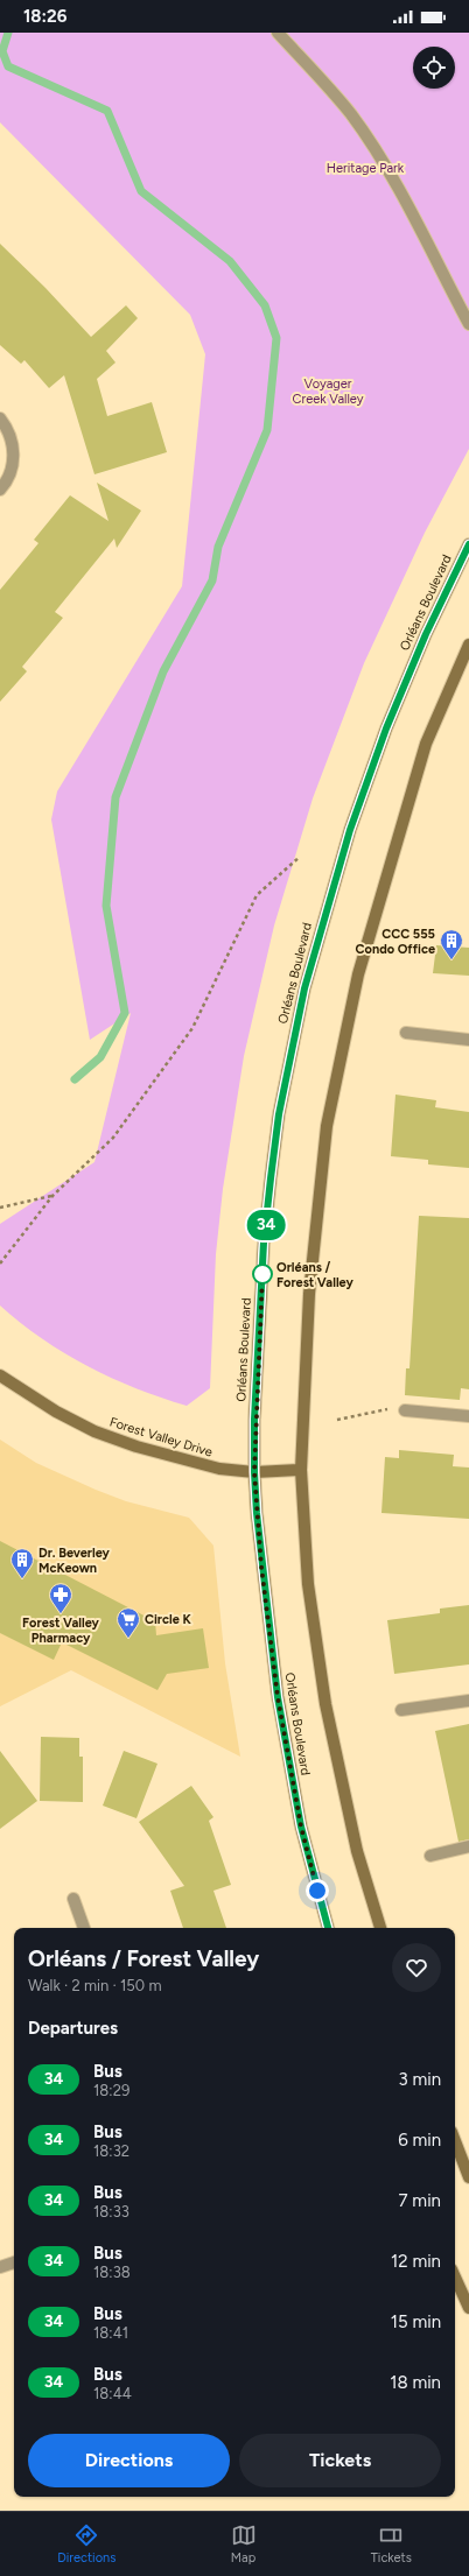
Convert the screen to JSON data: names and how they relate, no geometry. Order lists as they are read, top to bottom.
{
  "streets": {
    "main road": ["Orléans Boulevard", "Forest Valley Drive"]
  },
  "crossings": [
    ["Orléans Boulevard", "Forest Valley Drive"]
  ],
  "parks": ["Heritage Park", "Voyager Creek Valley"],
  "places": {
    "building": ["CCC 555 Condo Office", "Dr. Beverley McKeown"],
    "other": ["Orléans / Forest Valley"],
    "pharmacy": ["Forest Valley Pharmacy"],
    "supermarket": ["Circle K"]
  },
  "lines": ["bus line 34"],
  "page": {
    "status": "18:26",
    "on_map": "34",
    "heading": [
      ["Orléans / Forest Valley", "Walk · 2 min · 150 m"],
      "Departures"
    ],
    "list": [
      {
        "mark": "34",
        "name": "Bus",
        "note": "18:29",
        "value": "3 min"
      },
      {
        "mark": "34",
        "name": "Bus",
        "note": "18:32",
        "value": "6 min"
      },
      {
        "mark": "34",
        "name": "Bus",
        "note": "18:33",
        "value": "7 min"
      },
      {
        "mark": "34",
        "name": "Bus",
        "note": "18:38",
        "value": "12 min"
      },
      {
        "mark": "34",
        "name": "Bus",
        "note": "18:41",
        "value": "15 min"
      },
      {
        "mark": "34",
        "name": "Bus",
        "note": "18:44",
        "value": "18 min"
      }
    ],
    "buttons": ["Directions", "Tickets"],
    "tabs": ["Directions", "Map", "Tickets"]
  }
}
